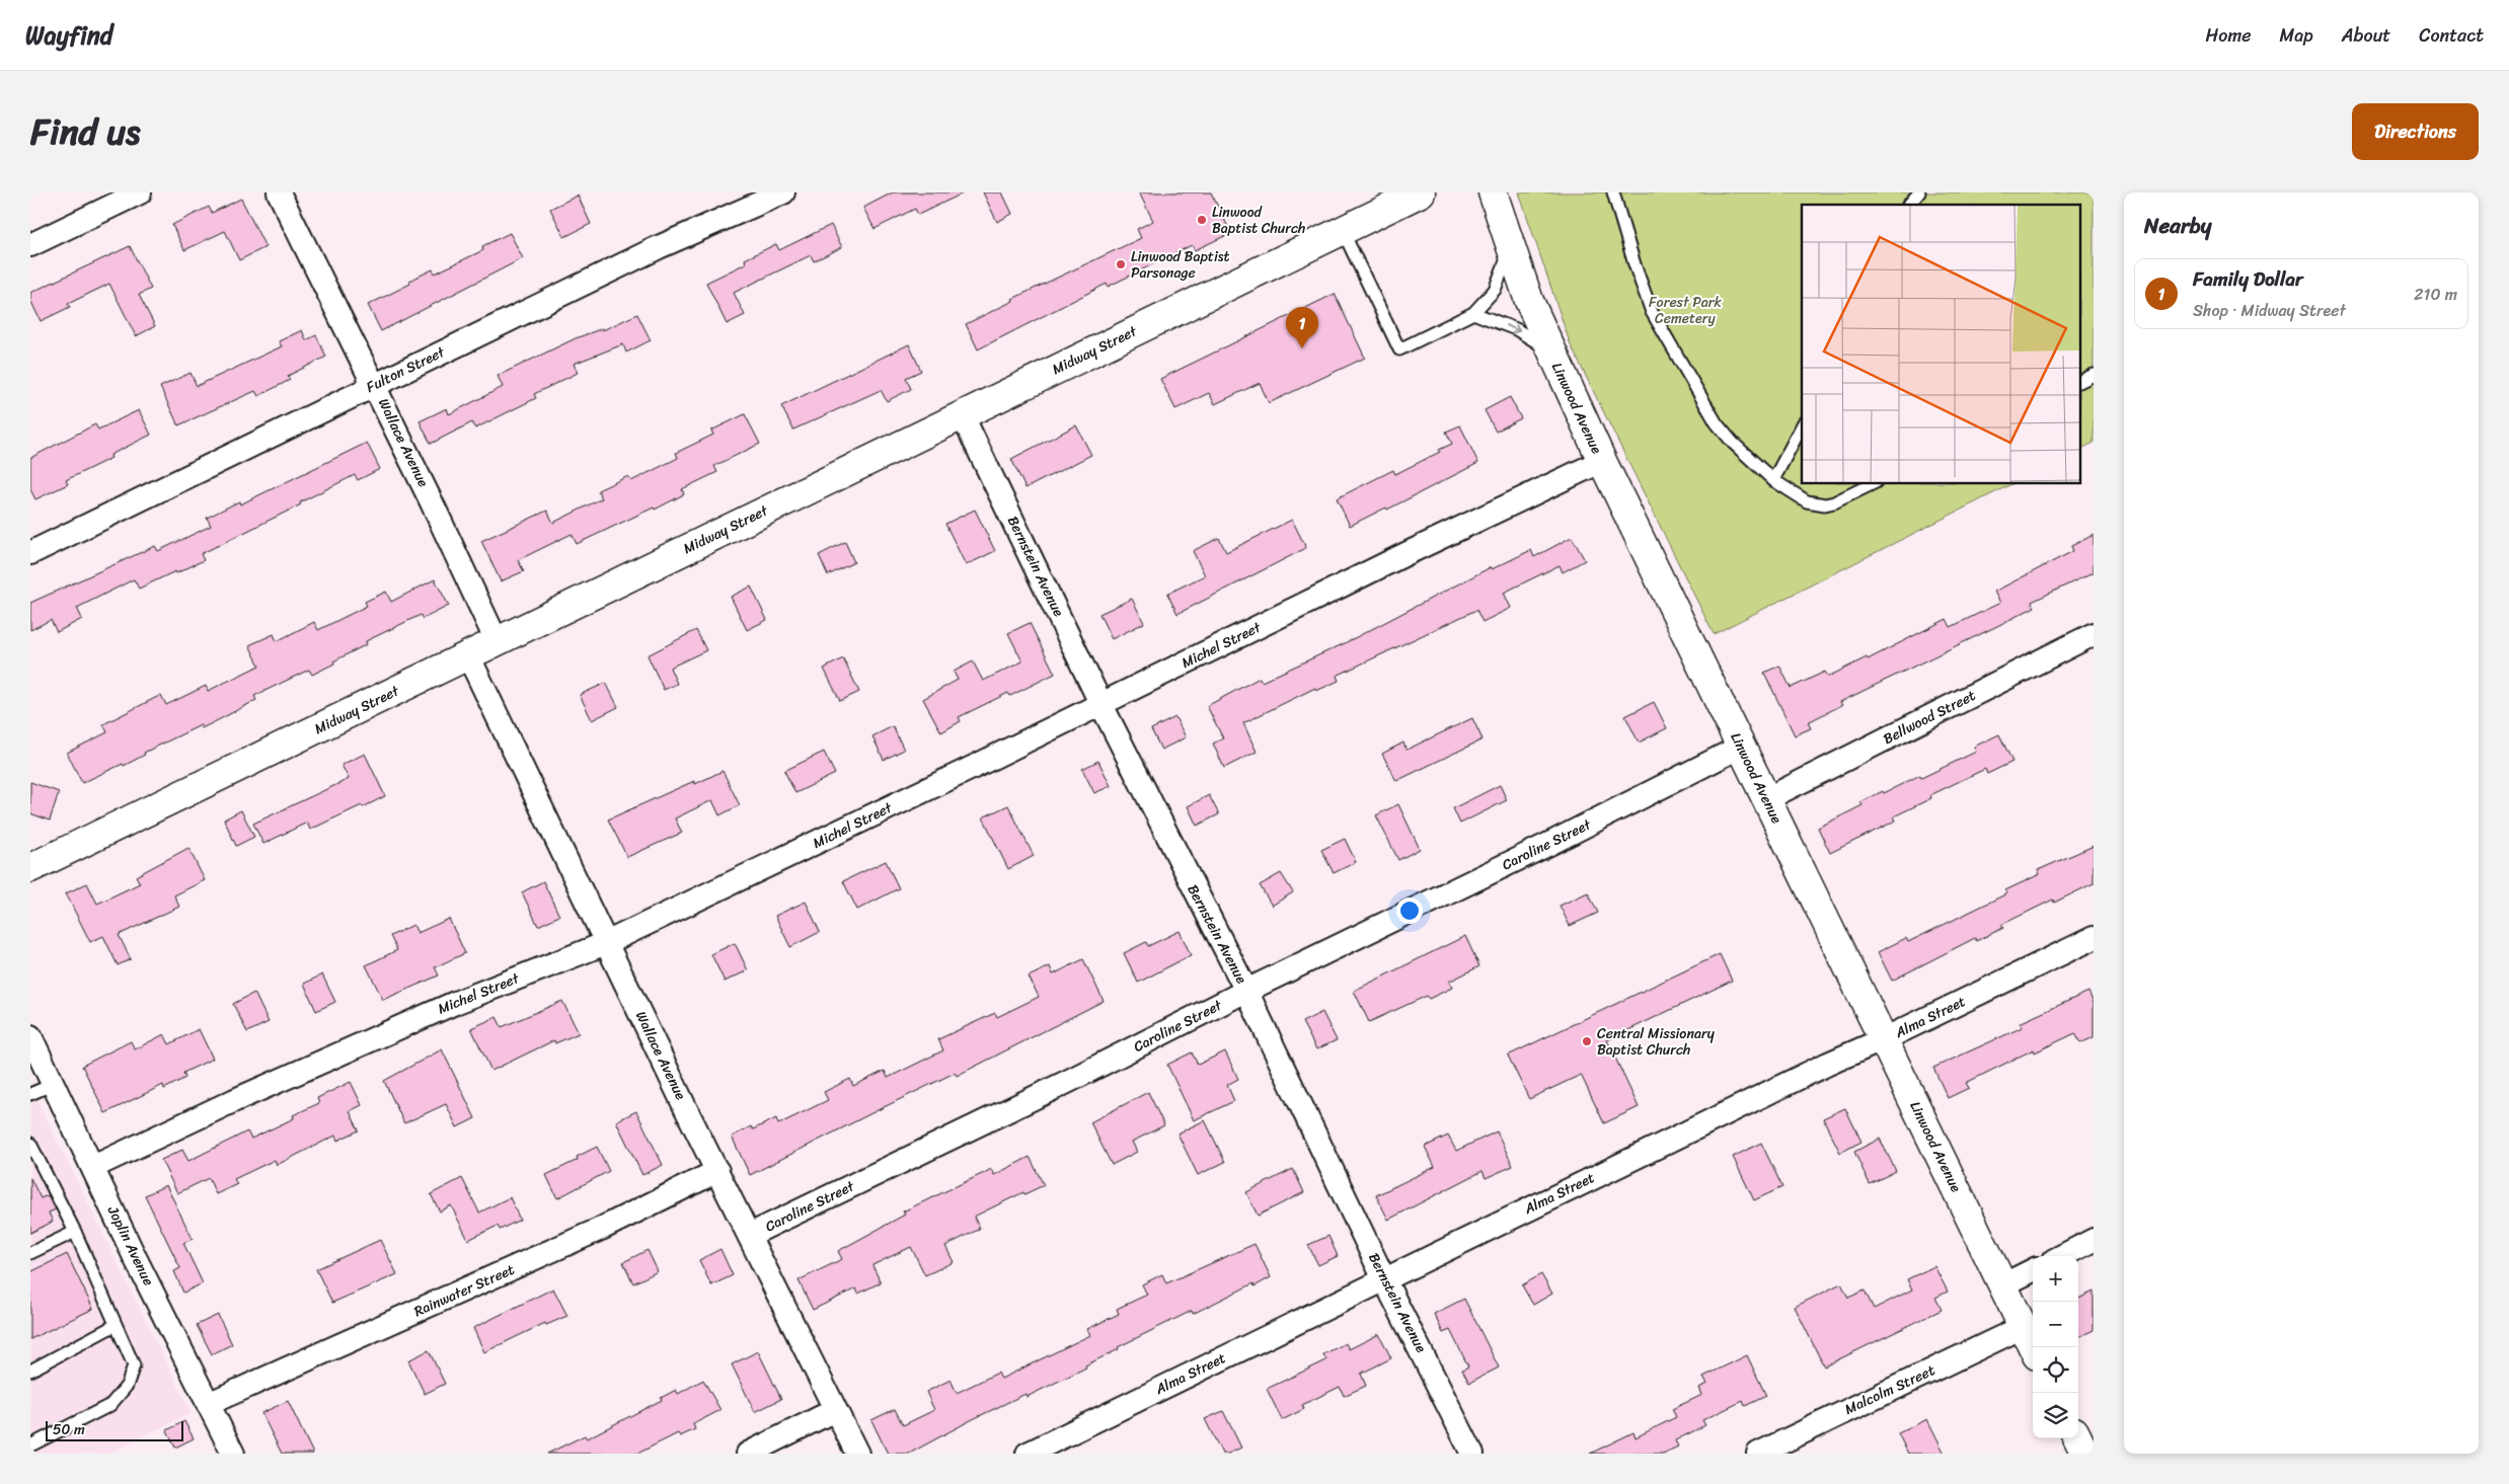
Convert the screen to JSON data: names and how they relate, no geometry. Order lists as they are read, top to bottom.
{
  "streets": {
    "street": [
      "Midway Street",
      "Fulton Street",
      "Linwood Avenue",
      "Wallace Avenue",
      "Bernstein Avenue",
      "Michel Street",
      "Bellwood Street",
      "Caroline Street",
      "Alma Street",
      "Joplin Avenue",
      "Rainwater Street",
      "Malcolm Street"
    ]
  },
  "crossings": [
    ["Midway Street", "Wallace Avenue"],
    ["Midway Street", "Bernstein Avenue"],
    ["Fulton Street", "Wallace Avenue"],
    ["Linwood Avenue", "Michel Street"],
    ["Linwood Avenue", "Bellwood Street"],
    ["Linwood Avenue", "Caroline Street"],
    ["Linwood Avenue", "Alma Street"],
    ["Linwood Avenue", "Malcolm Street"],
    ["Wallace Avenue", "Michel Street"],
    ["Wallace Avenue", "Caroline Street"],
    ["Wallace Avenue", "Rainwater Street"],
    ["Bernstein Avenue", "Michel Street"],
    ["Bernstein Avenue", "Caroline Street"],
    ["Bernstein Avenue", "Alma Street"],
    ["Michel Street", "Joplin Avenue"],
    ["Joplin Avenue", "Rainwater Street"]
  ],
  "parks": ["Forest Park Cemetery"],
  "places": ["Linwood Baptist Church", "Linwood Baptist Parsonage", "Central Missionary Baptist Church"],
  "scale_bar": "50 m",
  "page": {
    "header": "Wayfind",
    "nav": [
      "Home",
      "Map",
      "About",
      "Contact"
    ],
    "title": "Find us",
    "buttons": "Directions",
    "heading": "Nearby",
    "list": [
      {
        "mark": "1",
        "name": "Family Dollar",
        "note": "Shop · Midway Street",
        "value": "210 m"
      }
    ],
    "pins": "1",
    "map_buttons": ["+", "−"],
    "scale": "50 m"
  }
}
